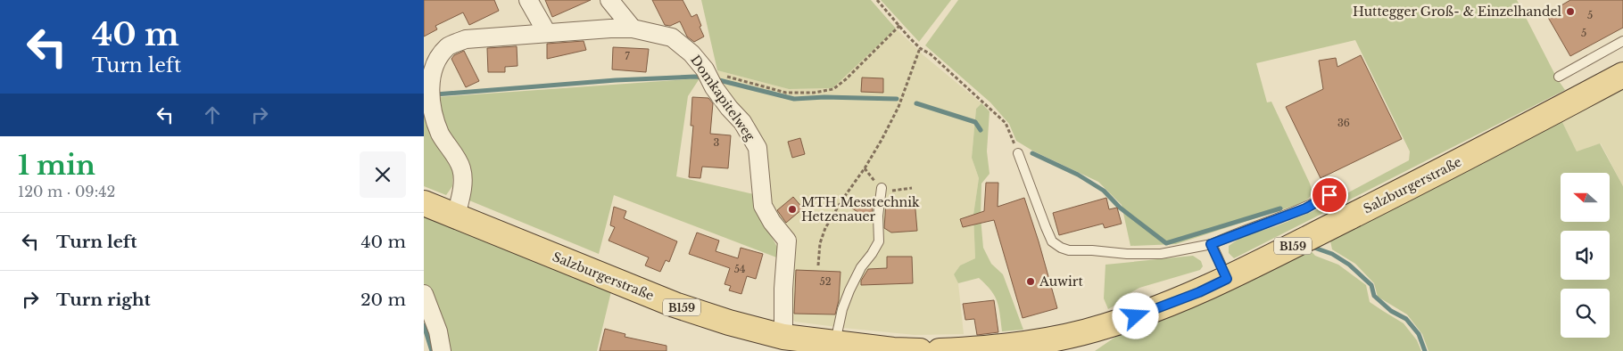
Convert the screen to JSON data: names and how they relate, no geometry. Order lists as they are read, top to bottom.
{
  "streets": {
    "main road": ["Salzburgerstraße", "B159"],
    "street": ["Domkapitelweg"]
  },
  "crossings": [
    ["Domkapitelweg", "Salzburgerstraße"]
  ],
  "places": ["Huttegger Groß- & Einzelhandel", "MTH Messtechnik Hetzenauer", "Auwirt"],
  "house_numbers": [
    "5",
    "5",
    "7",
    "36",
    "3",
    "54",
    "52"
  ],
  "north": "left",
  "page": {
    "turn": ["40 m", "Turn left"],
    "heading": ["1 min", "120 m · 09:42"],
    "list": [
      {
        "name": "Turn left",
        "value": "40 m"
      },
      {
        "name": "Turn right",
        "value": "20 m"
      }
    ]
  }
}
